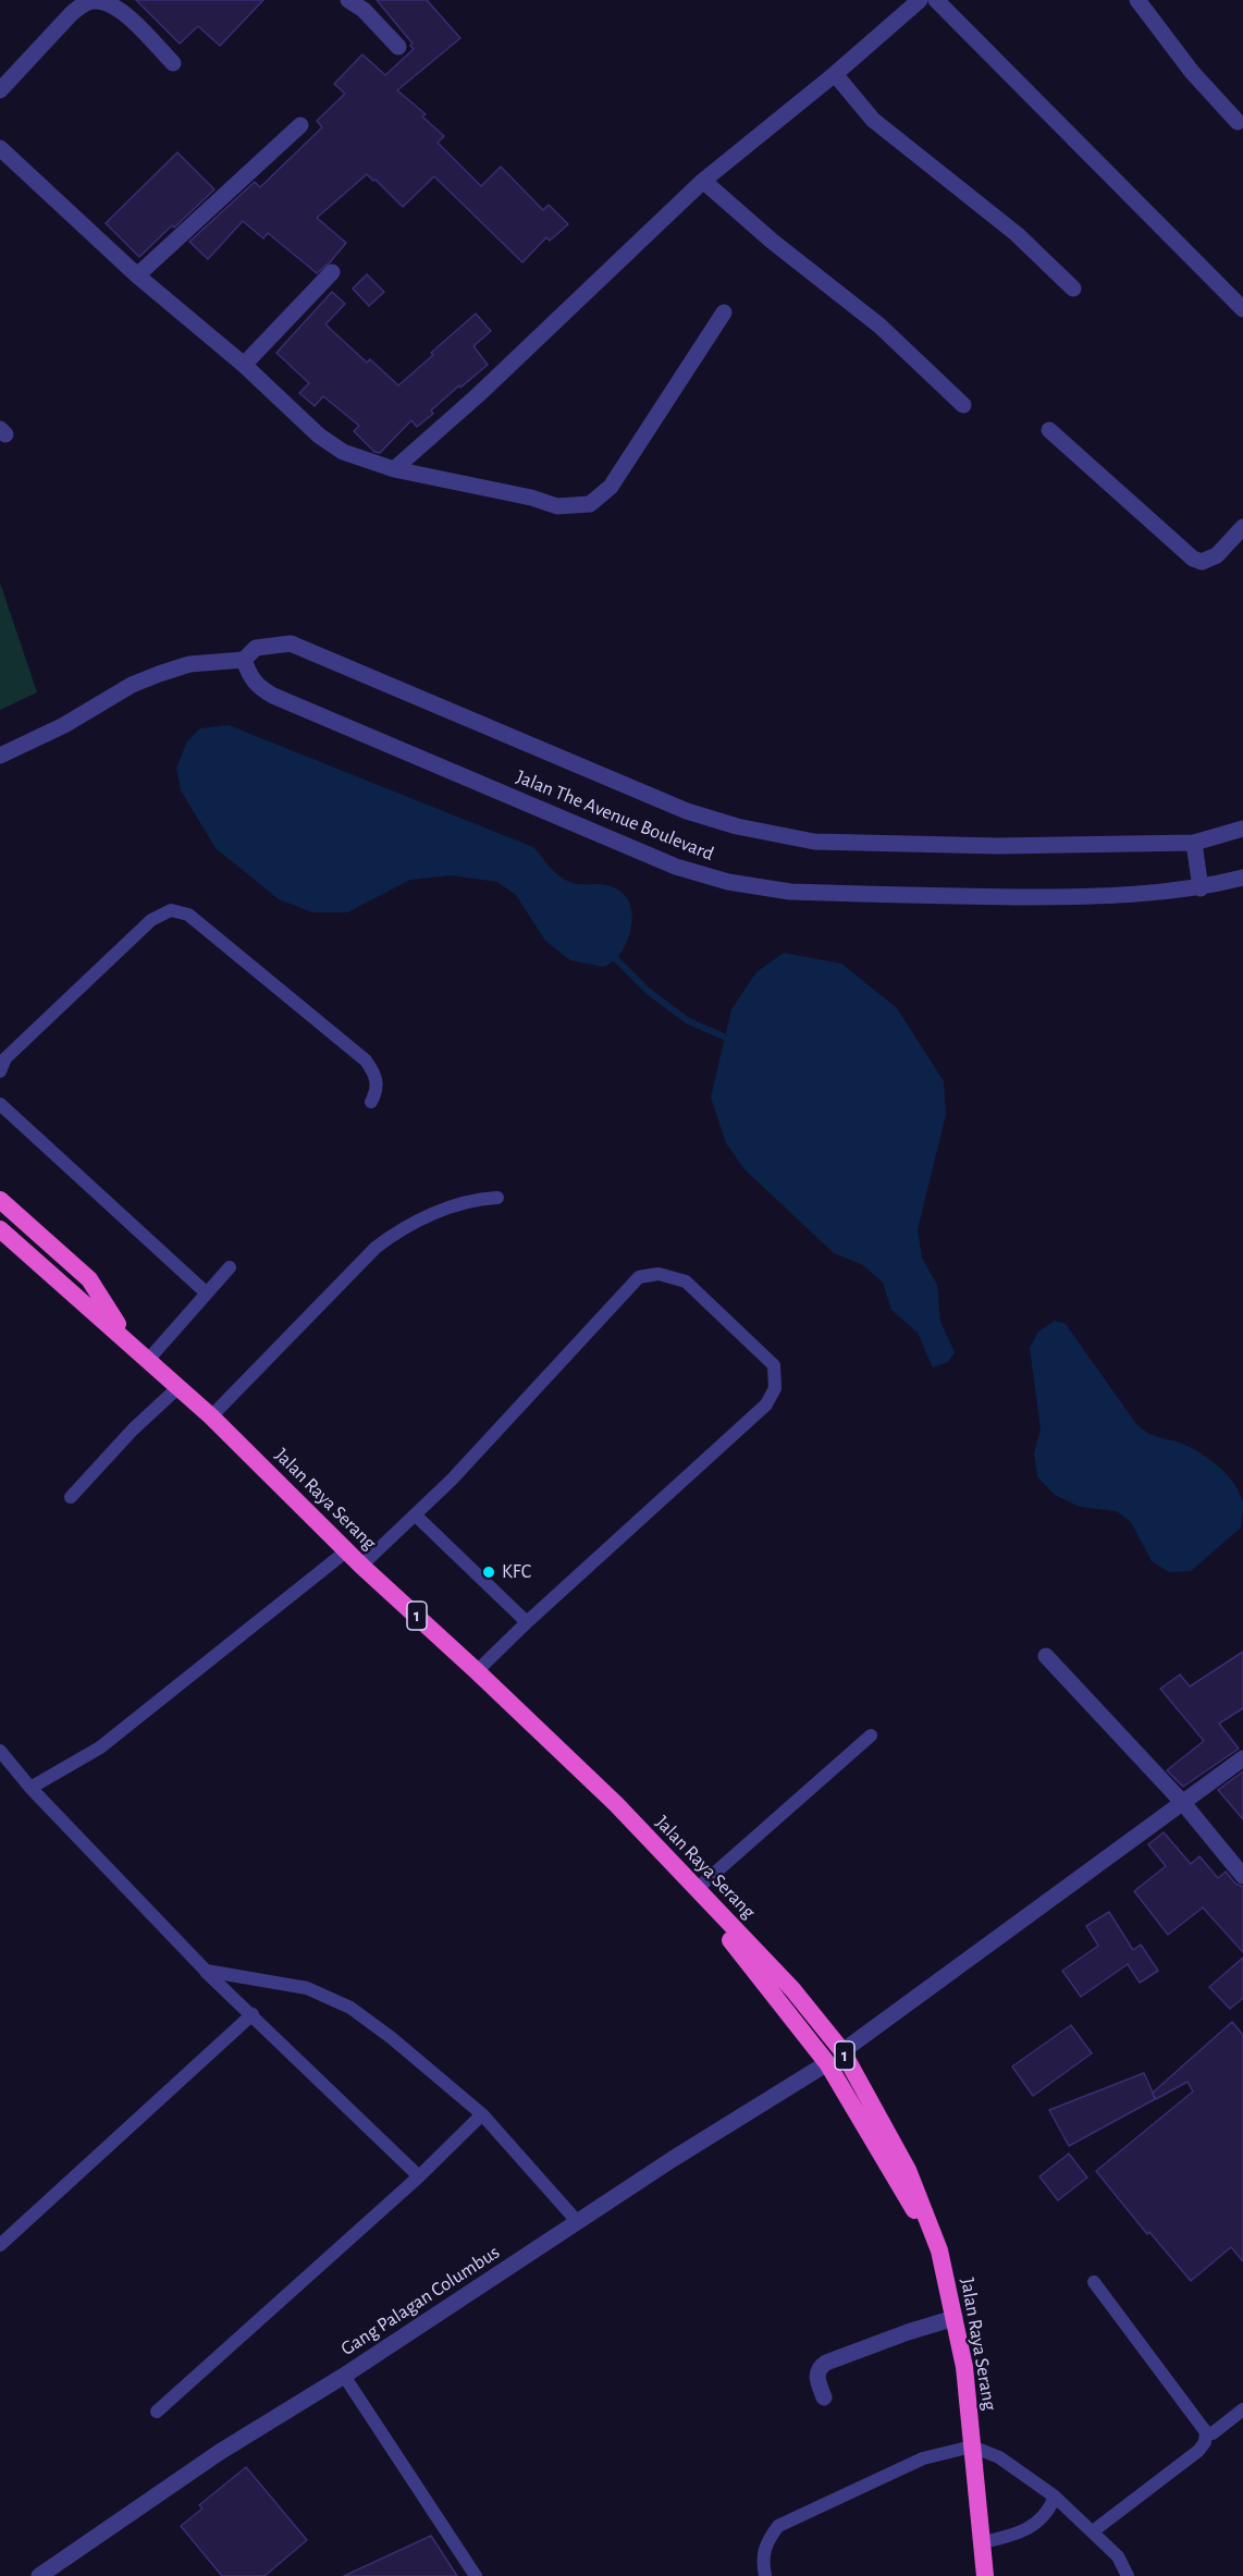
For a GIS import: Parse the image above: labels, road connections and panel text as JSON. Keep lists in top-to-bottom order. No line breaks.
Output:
{"streets":{"highway":["Jalan Raya Serang","1"],"street":["Jalan The Avenue Boulevard","Gang Palagan Columbus"]},"places":["KFC"]}
